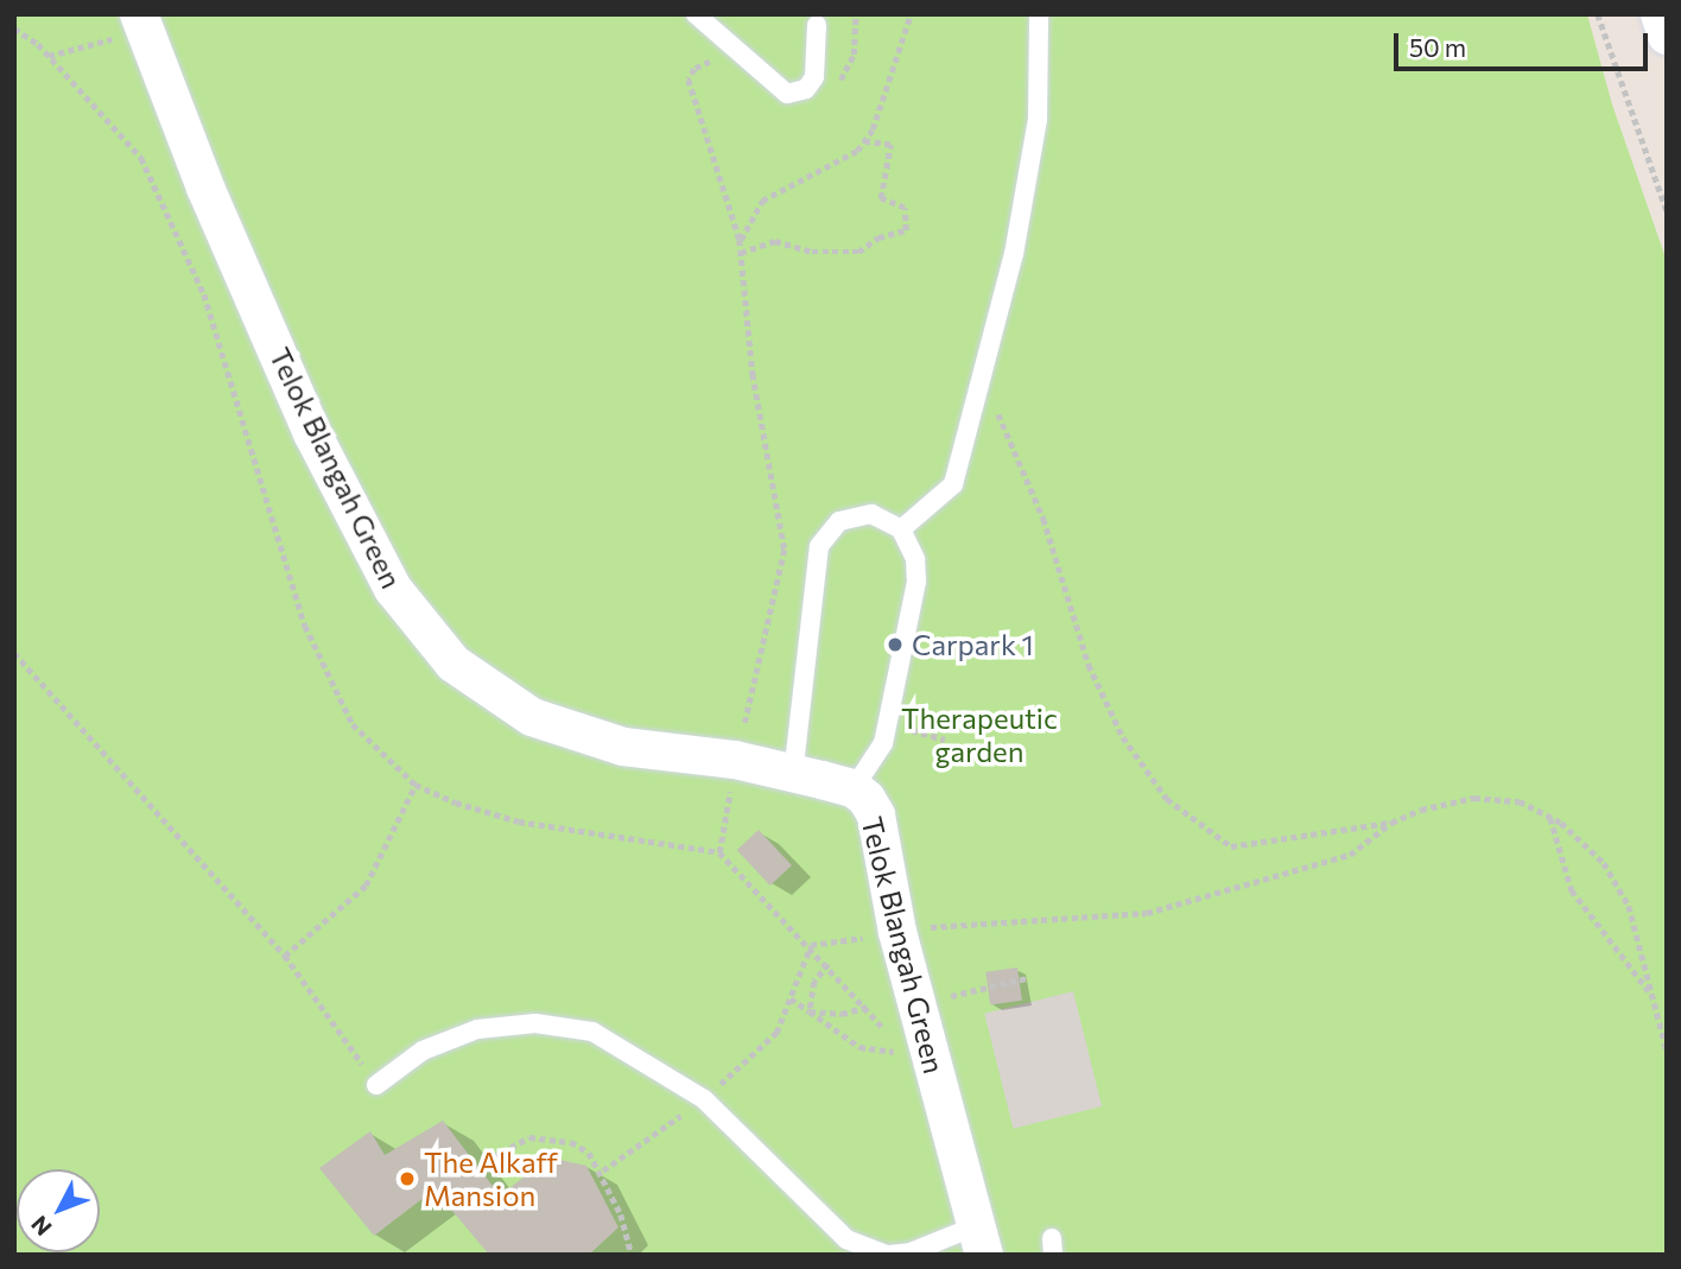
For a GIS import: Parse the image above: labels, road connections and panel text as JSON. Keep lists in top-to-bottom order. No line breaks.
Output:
{"streets":{"street":["Telok Blangah Green"]},"parks":["Therapeutic garden"],"places":["Carpark 1","The Alkaff Mansion"],"scale_bar":"50 m","north":"bottom left"}
